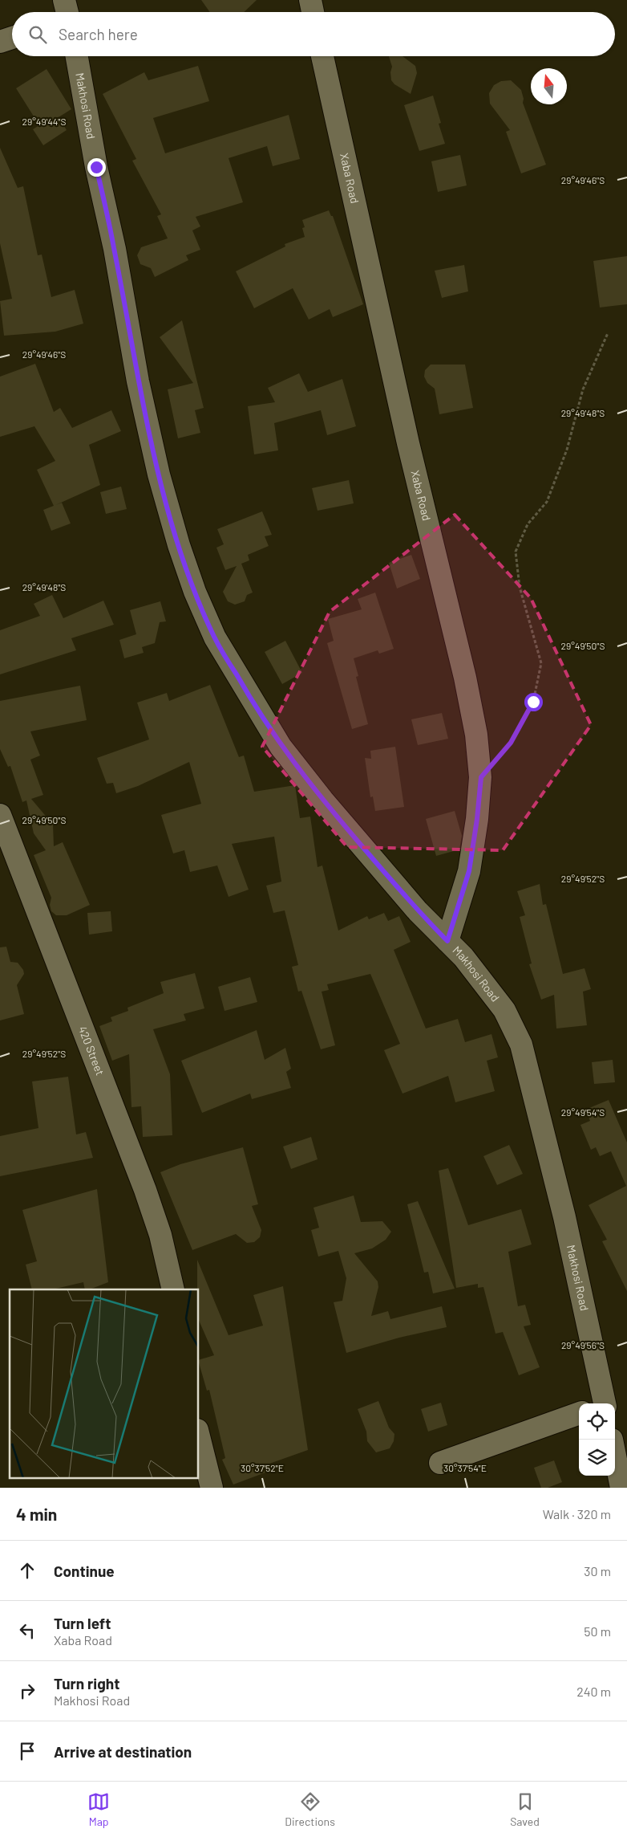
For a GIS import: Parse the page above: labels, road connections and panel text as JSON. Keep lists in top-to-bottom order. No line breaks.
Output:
{"streets":{"street":["Makhosi Road","Xaba Road","420 Street"]},"crossings":[["Makhosi Road","Xaba Road"]],"north":"top","page":{"search":"Search here","heading":["4 min","Walk · 320 m"],"list":[["Continue","30 m"],["Turn left","Xaba Road","50 m"],["Turn right","Makhosi Road","240 m"],"Arrive at destination"],"nav":["Map","Directions","Saved"]},"coordinates":["29°49'44\"S","29°49'46\"S","29°49'48\"S","29°49'50\"S","29°49'52\"S","29°49'54\"S","29°49'56\"S","30°37'52\"E","30°37'54\"E"]}
